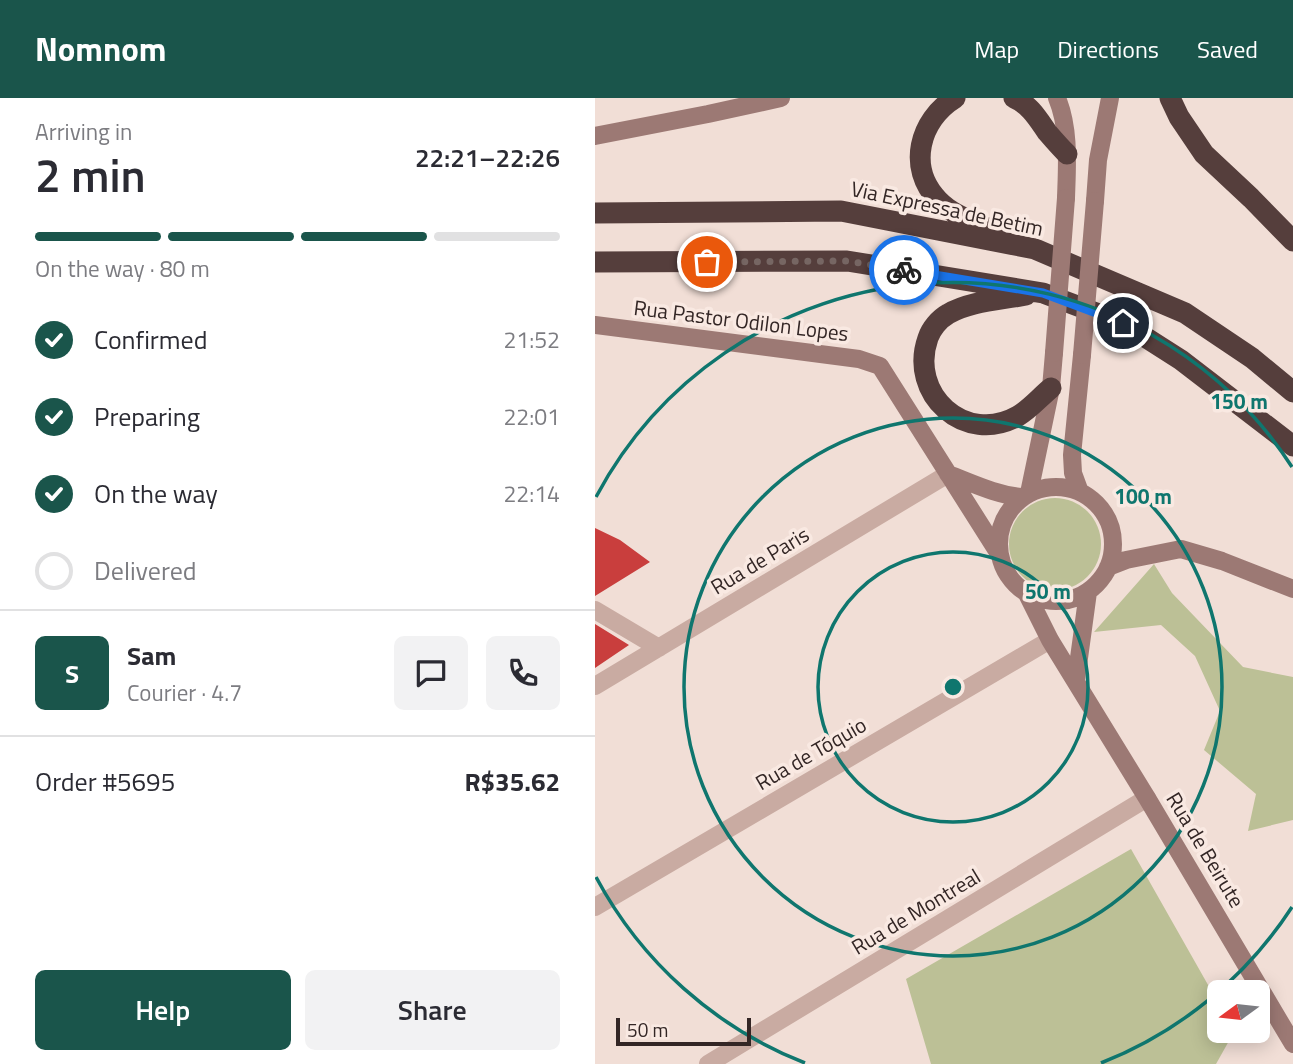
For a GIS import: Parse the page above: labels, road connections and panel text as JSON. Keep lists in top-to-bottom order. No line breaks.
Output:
{"streets":{"highway":["Via Expressa de Betim"],"street":["Rua Pastor Odilon Lopes","Rua de Paris","Rua de Tóquio","Rua de Beirute","Rua de Montreal"]},"crossings":[["Rua Pastor Odilon Lopes","Rua de Paris"],["Rua de Tóquio","Rua de Beirute"],["Rua de Beirute","Rua de Montreal"]],"scale_bar":"50 m","north":"left","page":{"header":"Nomnom","nav":["Map","Directions","Saved"],"heading":["2 min","Arriving in","22:21–22:26"],"panel":["Sam","Courier · 4.7","Order #5695","R$35.62"],"bar":"On the way · 80 m","list":[["Confirmed","21:52"],["Preparing","22:01"],["On the way","22:14"],"Delivered"],"round":"S","buttons":["Help","Share"],"scale":"50 m"},"rings":["150 m","100 m","50 m"]}
